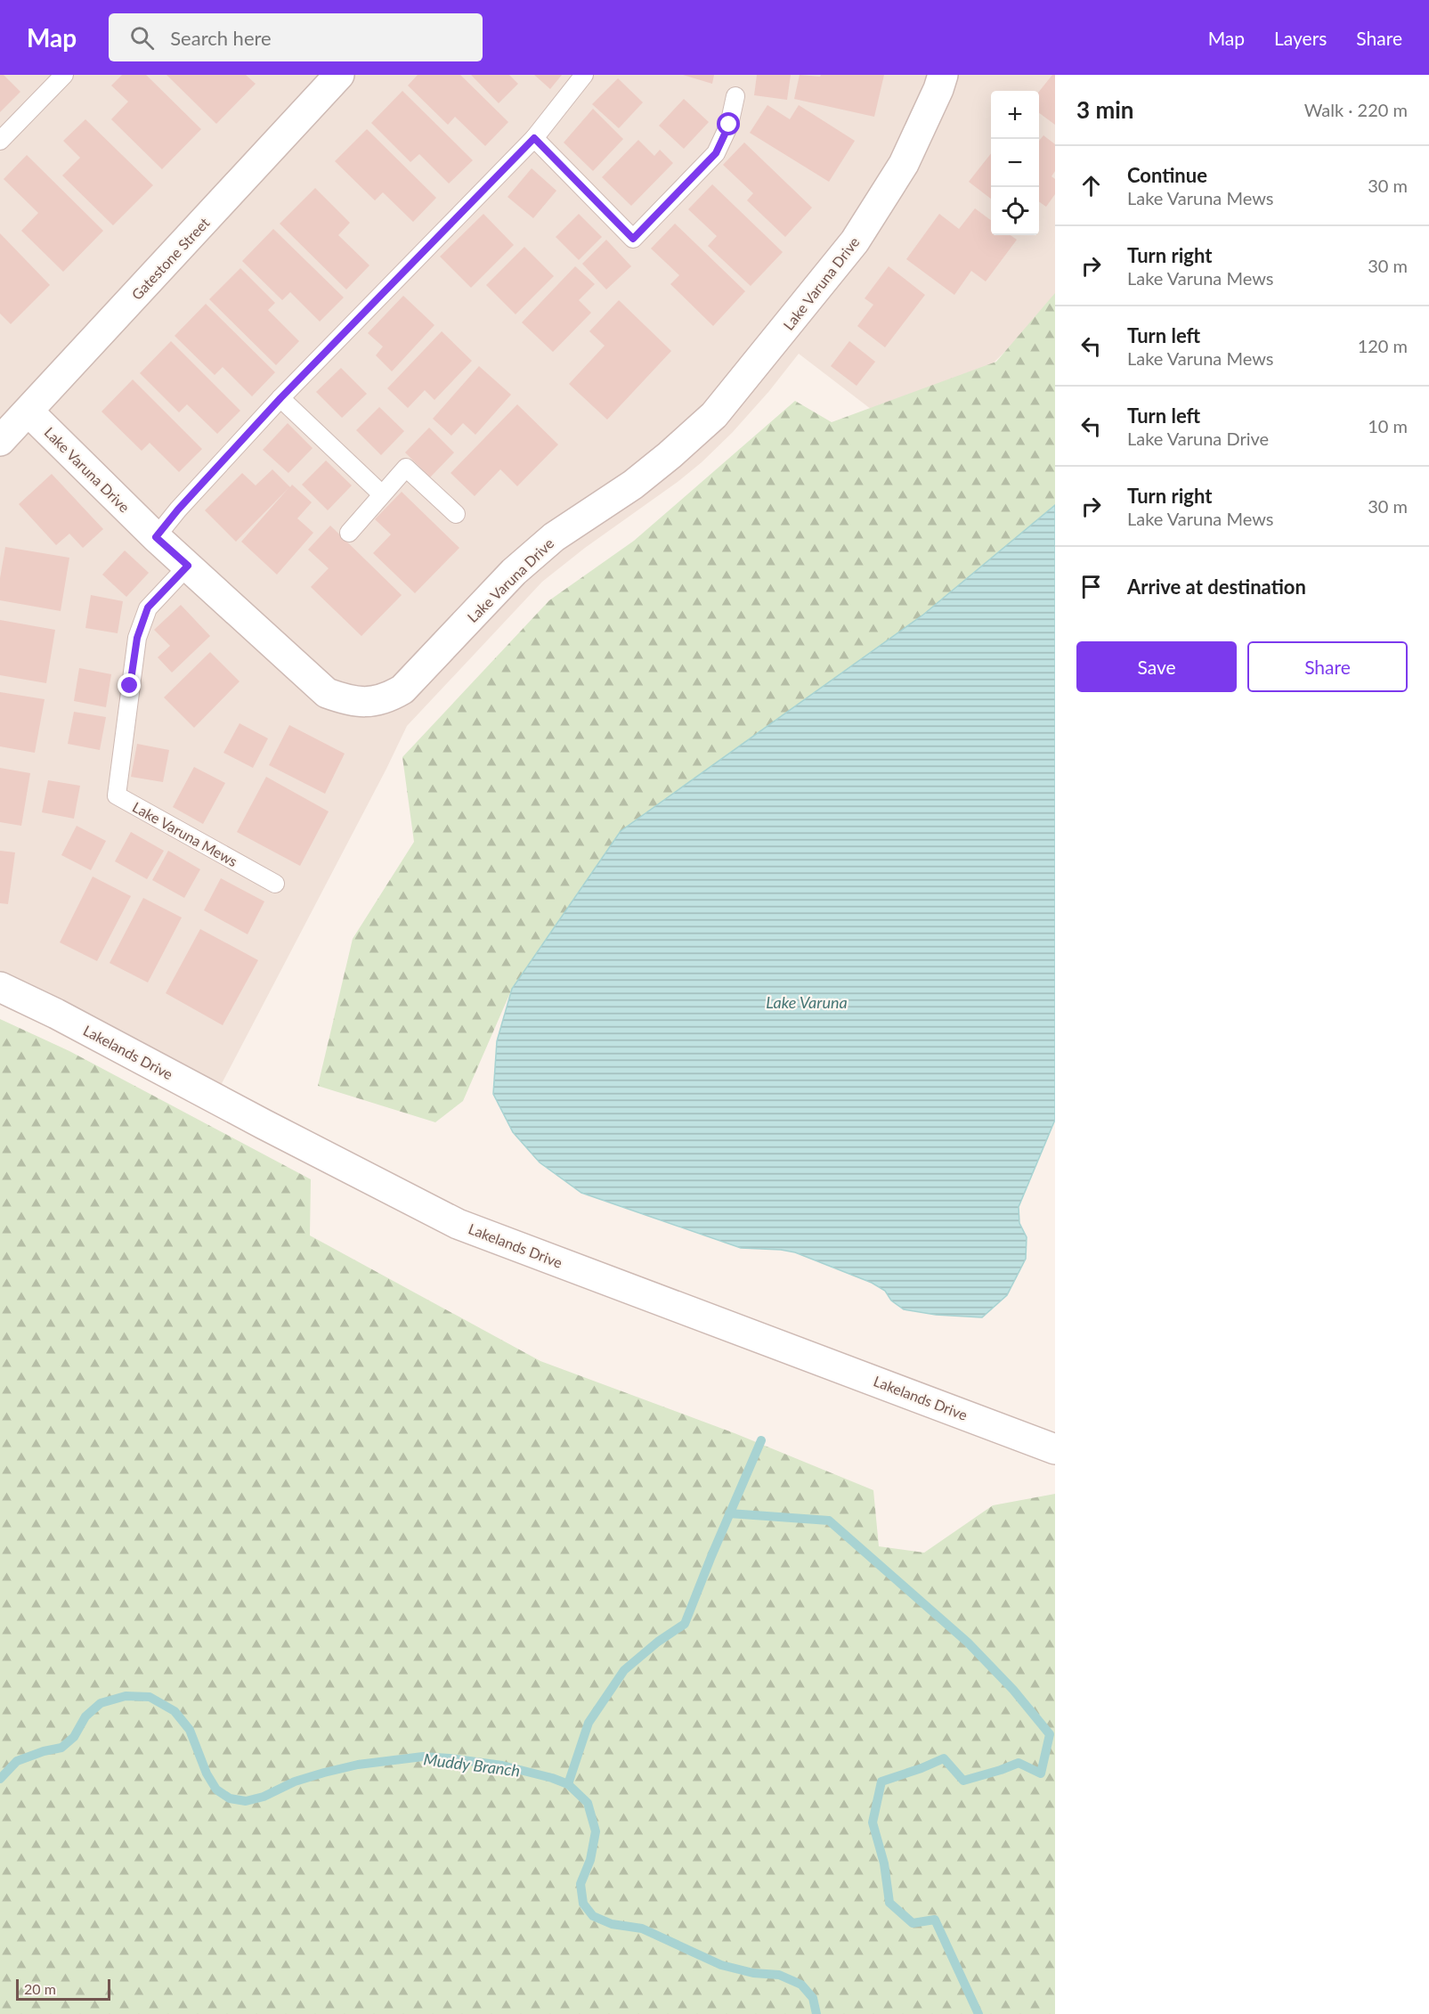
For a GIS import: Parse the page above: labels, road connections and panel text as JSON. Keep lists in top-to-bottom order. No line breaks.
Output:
{"streets":{"street":["Gatestone Street","Lake Varuna Drive","Lakelands Drive"],"lane":["Lake Varuna Mews"]},"crossings":[["Gatestone Street","Lake Varuna Drive"],["Lake Varuna Drive","Lake Varuna Mews"]],"water":["Lake Varuna","Muddy Branch"],"scale_bar":"20 m","page":{"header":"Map","search":"Search here","nav":["Map","Layers","Share"],"heading":["3 min","Walk · 220 m"],"map_buttons":["+","−"],"list":[["Continue","Lake Varuna Mews","30 m"],["Turn right","Lake Varuna Mews","30 m"],["Turn left","Lake Varuna Mews","120 m"],["Turn left","Lake Varuna Drive","10 m"],["Turn right","Lake Varuna Mews","30 m"],"Arrive at destination"],"buttons":["Save","Share"],"scale":"20 m"}}
